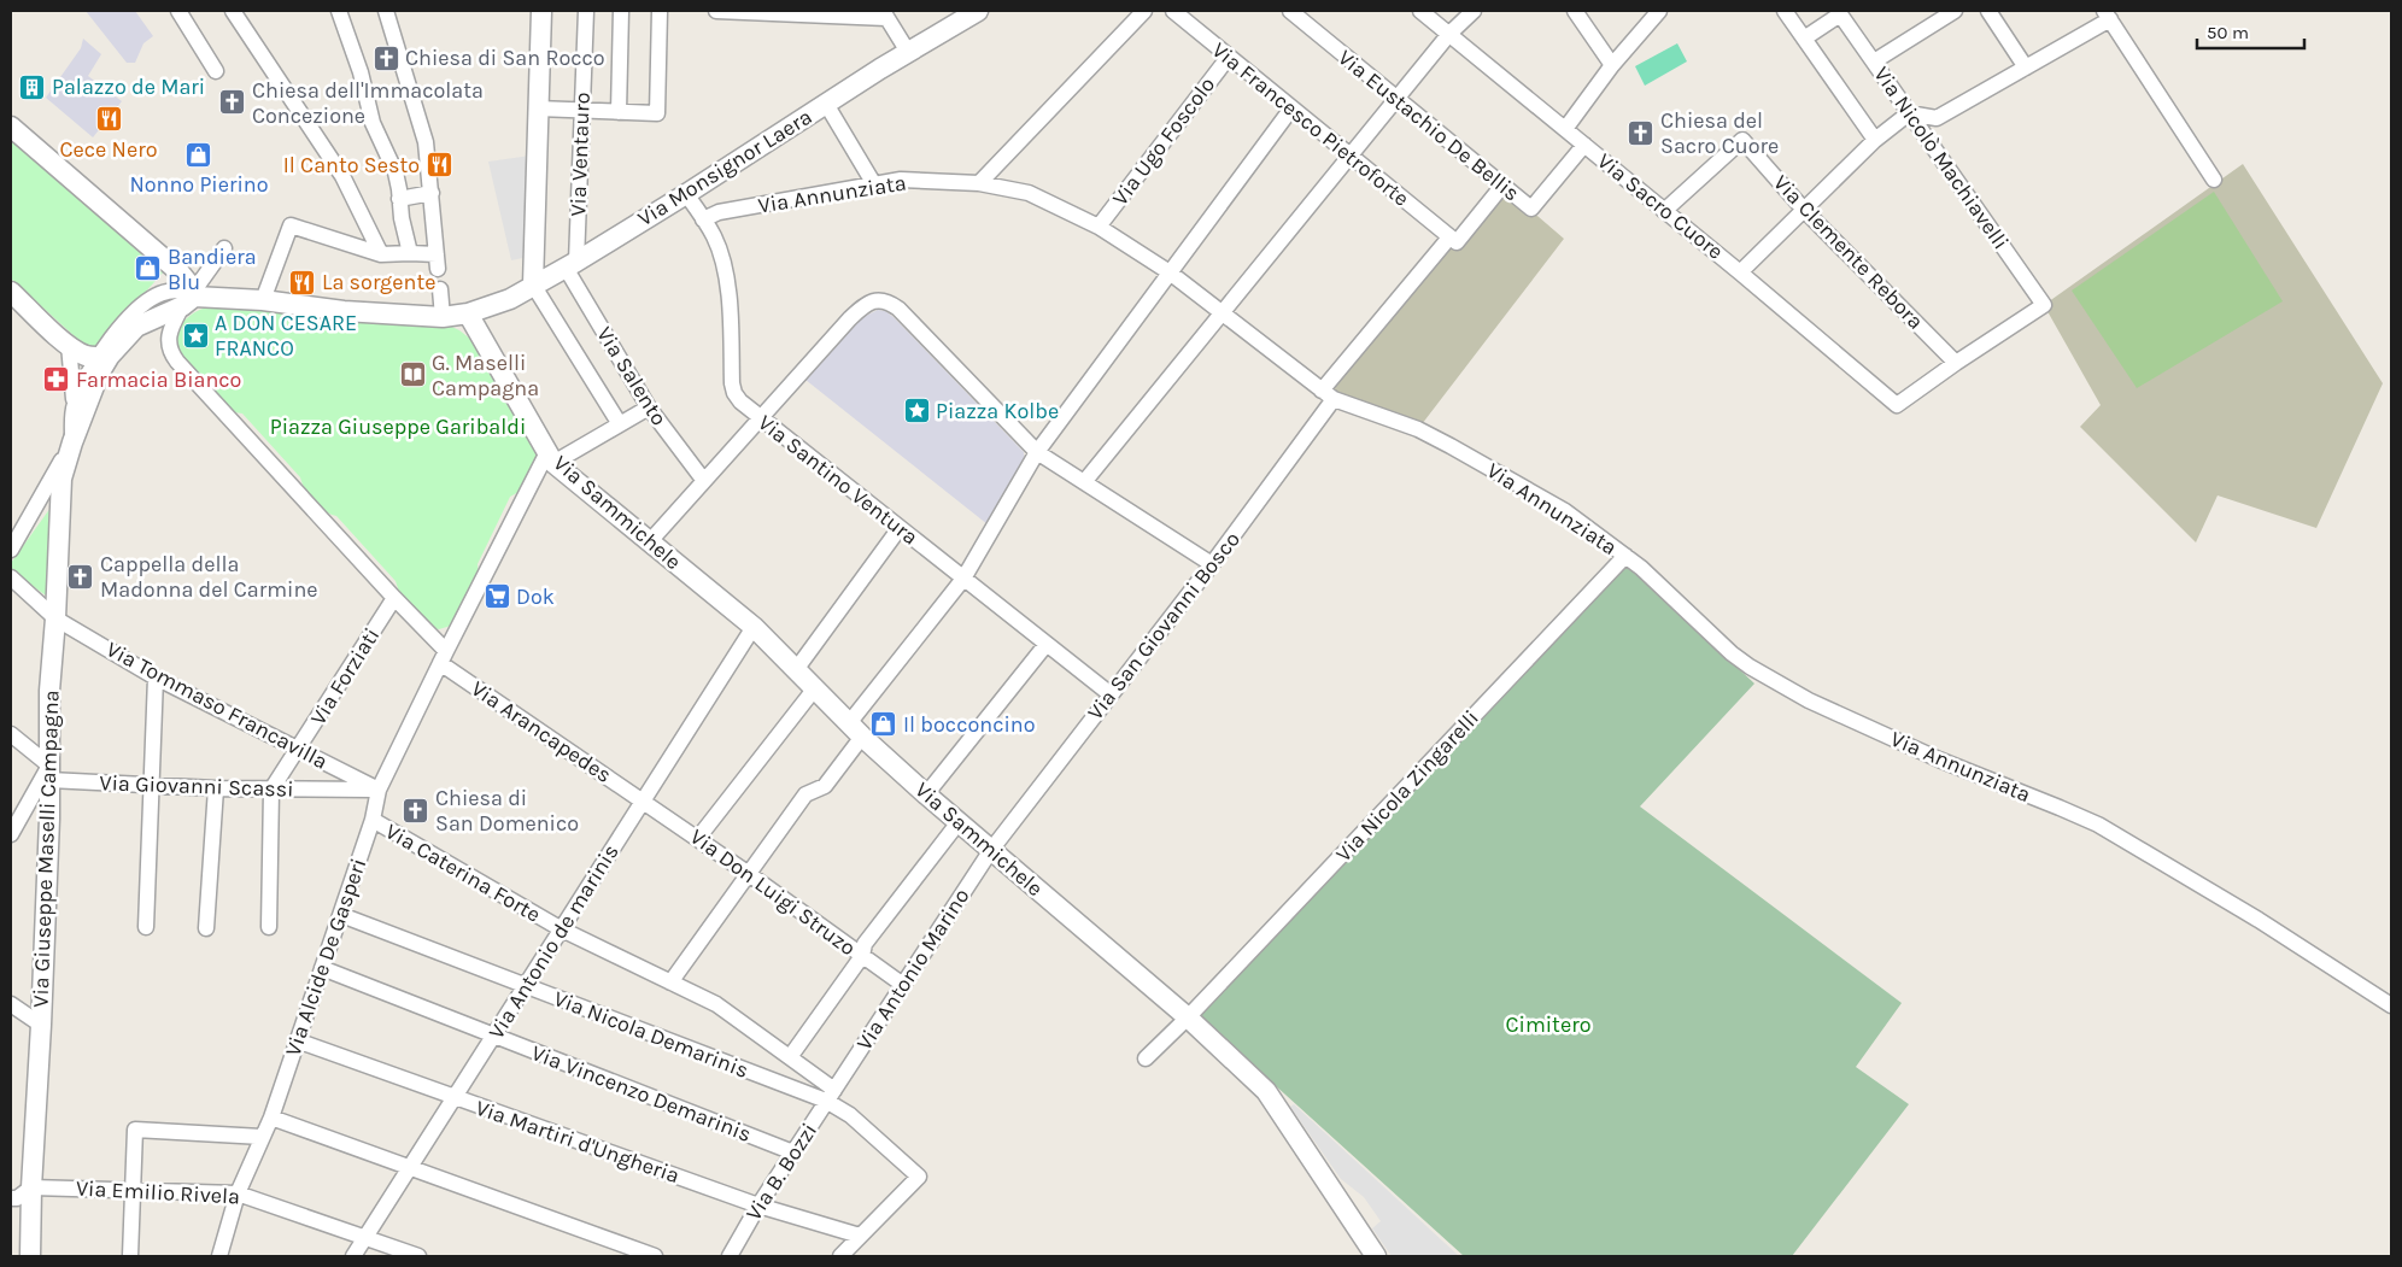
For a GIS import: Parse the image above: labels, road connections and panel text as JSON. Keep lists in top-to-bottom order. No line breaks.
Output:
{"streets":{"street":["Via Francesco Pietroforte","Via Eustachio De Bellis","Via Ugo Foscolo","Via Ventauro","Via Nicolò Machiavelli","Via Monsignor Laera","Via Annunziata","Via Sacro Cuore","Via Clemente Rebora","Via Salento","Via Santino Ventura","Via Sammichele","Via San Giovanni Bosco","Via Forziati","Via Tommaso Francavilla","Via Arancapedes","Via Giovanni Scassi","Via Nicola Zingarelli","Via Giuseppe Maselli Campagna","Via Caterina Forte","Via Don Luigi Struzo","Via Antonio de marinis","Via Alcide De Gasperi","Via Antonio Marino","Via Nicola Demarinis","Via Vincenzo Demarinis","Via Martiri d'Ungheria","Via B. Bozzi","Via Emilio Rivela"]},"crossings":[["Via Francesco Pietroforte","Via Ugo Foscolo"],["Via Francesco Pietroforte","Via San Giovanni Bosco"],["Via Eustachio De Bellis","Via Sacro Cuore"],["Via Ugo Foscolo","Via Annunziata"],["Via Ventauro","Via Monsignor Laera"],["Via Ventauro","Via Salento"],["Via Nicolò Machiavelli","Via Sacro Cuore"],["Via Nicolò Machiavelli","Via Clemente Rebora"],["Via Monsignor Laera","Via Salento"],["Via Monsignor Laera","Via Santino Ventura"],["Via Annunziata","Via Santino Ventura"],["Via Annunziata","Via San Giovanni Bosco"],["Via Annunziata","Via Nicola Zingarelli"],["Via Sacro Cuore","Via Clemente Rebora"],["Via Santino Ventura","Via San Giovanni Bosco"],["Via Sammichele","Via San Giovanni Bosco"],["Via Sammichele","Via Nicola Zingarelli"],["Via Sammichele","Via Antonio de marinis"],["Via Sammichele","Via Antonio Marino"],["Via San Giovanni Bosco","Via Antonio Marino"],["Via Forziati","Via Tommaso Francavilla"],["Via Forziati","Via Giovanni Scassi"],["Via Tommaso Francavilla","Via Giovanni Scassi"],["Via Tommaso Francavilla","Via Giuseppe Maselli Campagna"],["Via Tommaso Francavilla","Via Alcide De Gasperi"],["Via Arancapedes","Via Don Luigi Struzo"],["Via Arancapedes","Via Antonio de marinis"],["Via Arancapedes","Via Alcide De Gasperi"],["Via Giovanni Scassi","Via Giuseppe Maselli Campagna"],["Via Giovanni Scassi","Via Alcide De Gasperi"],["Via Giuseppe Maselli Campagna","Via Emilio Rivela"],["Via Caterina Forte","Via Antonio de marinis"],["Via Caterina Forte","Via Alcide De Gasperi"],["Via Caterina Forte","Via Antonio Marino"],["Via Caterina Forte","Via Nicola Demarinis"],["Via Caterina Forte","Via B. Bozzi"],["Via Don Luigi Struzo","Via Antonio de marinis"],["Via Don Luigi Struzo","Via Antonio Marino"],["Via Antonio de marinis","Via Nicola Demarinis"],["Via Antonio de marinis","Via Vincenzo Demarinis"],["Via Antonio de marinis","Via Martiri d'Ungheria"],["Via Antonio de marinis","Via Emilio Rivela"],["Via Alcide De Gasperi","Via Nicola Demarinis"],["Via Alcide De Gasperi","Via Vincenzo Demarinis"],["Via Alcide De Gasperi","Via Martiri d'Ungheria"],["Via Alcide De Gasperi","Via Emilio Rivela"],["Via Antonio Marino","Via Nicola Demarinis"],["Via Antonio Marino","Via B. Bozzi"],["Via Nicola Demarinis","Via B. Bozzi"],["Via Vincenzo Demarinis","Via B. Bozzi"],["Via Martiri d'Ungheria","Via B. Bozzi"]],"parks":["Piazza Giuseppe Garibaldi","Cimitero"],"places":{"church":["Chiesa di San Rocco","Chiesa dell'Immacolata Concezione","Chiesa del Sacro Cuore","Cappella della Madonna del Carmine","Chiesa di San Domenico"],"building":["Palazzo de Mari"],"restaurant":["Cece Nero","Il Canto Sesto","La sorgente"],"shop":["Nonno Pierino","Bandiera Blu","Il bocconcino"],"place":["A DON CESARE FRANCO","Piazza Kolbe"],"library":["G. Maselli Campagna"],"pharmacy":["Farmacia Bianco"],"supermarket":["Dok"]},"scale_bar":"50 m"}
